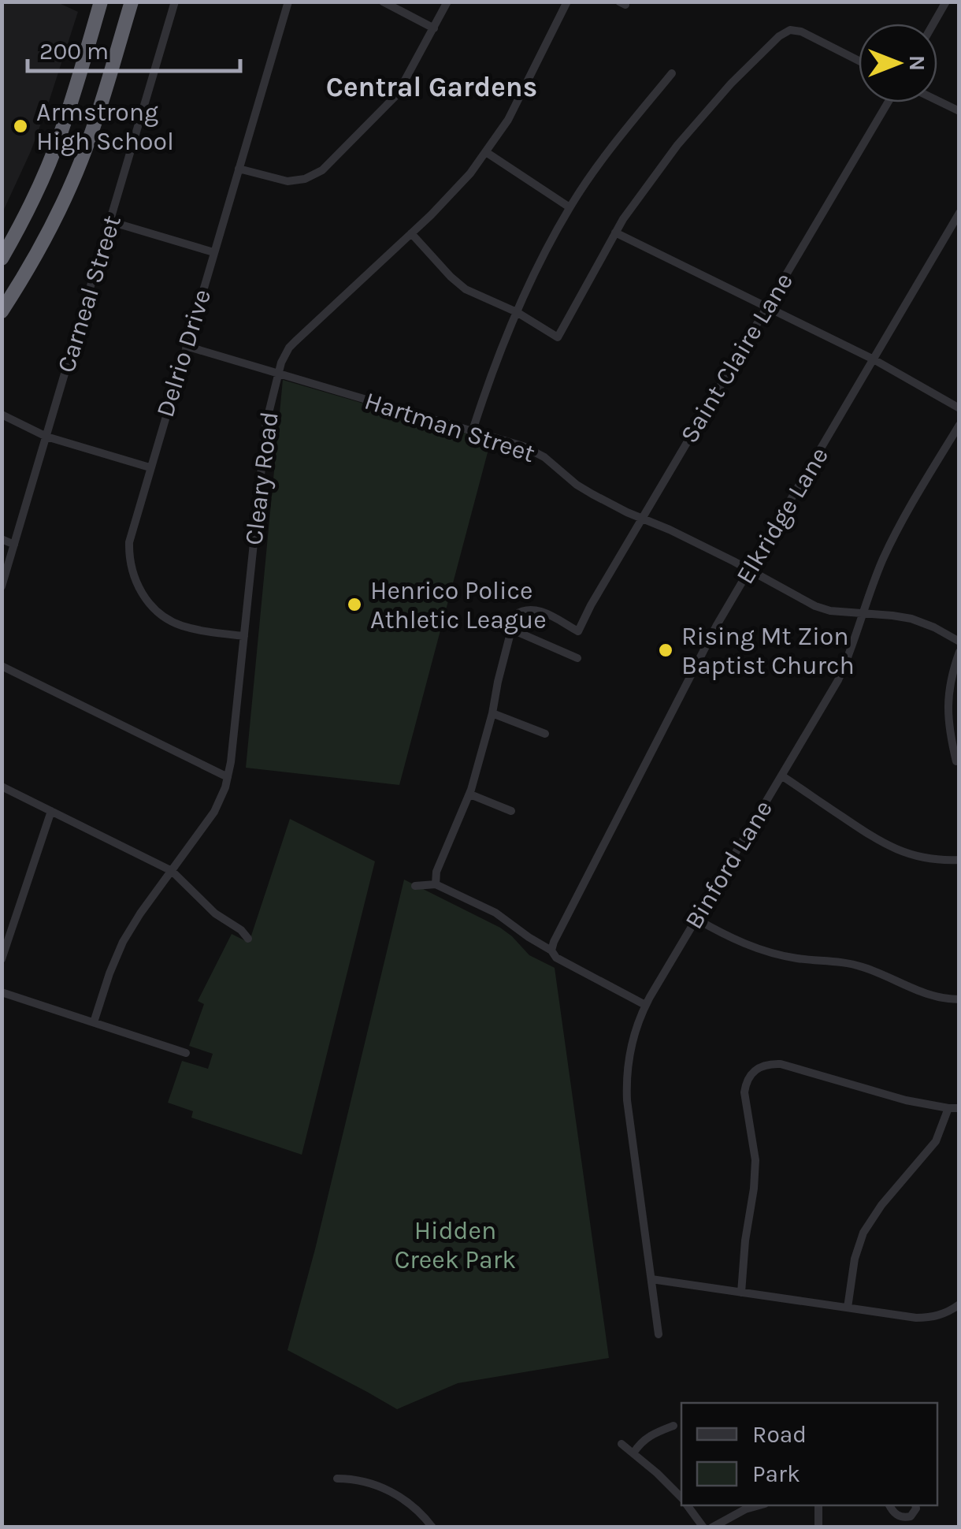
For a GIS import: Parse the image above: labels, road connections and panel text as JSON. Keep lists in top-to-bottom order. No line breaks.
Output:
{"streets":{"street":["Carneal Street","Delrio Drive","Saint Claire Lane","Hartman Street","Cleary Road","Elkridge Lane","Binford Lane"]},"crossings":[["Delrio Drive","Hartman Street"],["Delrio Drive","Cleary Road"],["Saint Claire Lane","Hartman Street"],["Hartman Street","Cleary Road"],["Hartman Street","Elkridge Lane"],["Hartman Street","Binford Lane"]],"districts":["Central Gardens"],"parks":["Hidden Creek Park"],"places":["Armstrong High School","Henrico Police Athletic League","Rising Mt Zion Baptist Church"],"legend":["Road","Park"],"scale_bar":"200 m","north":"right"}
